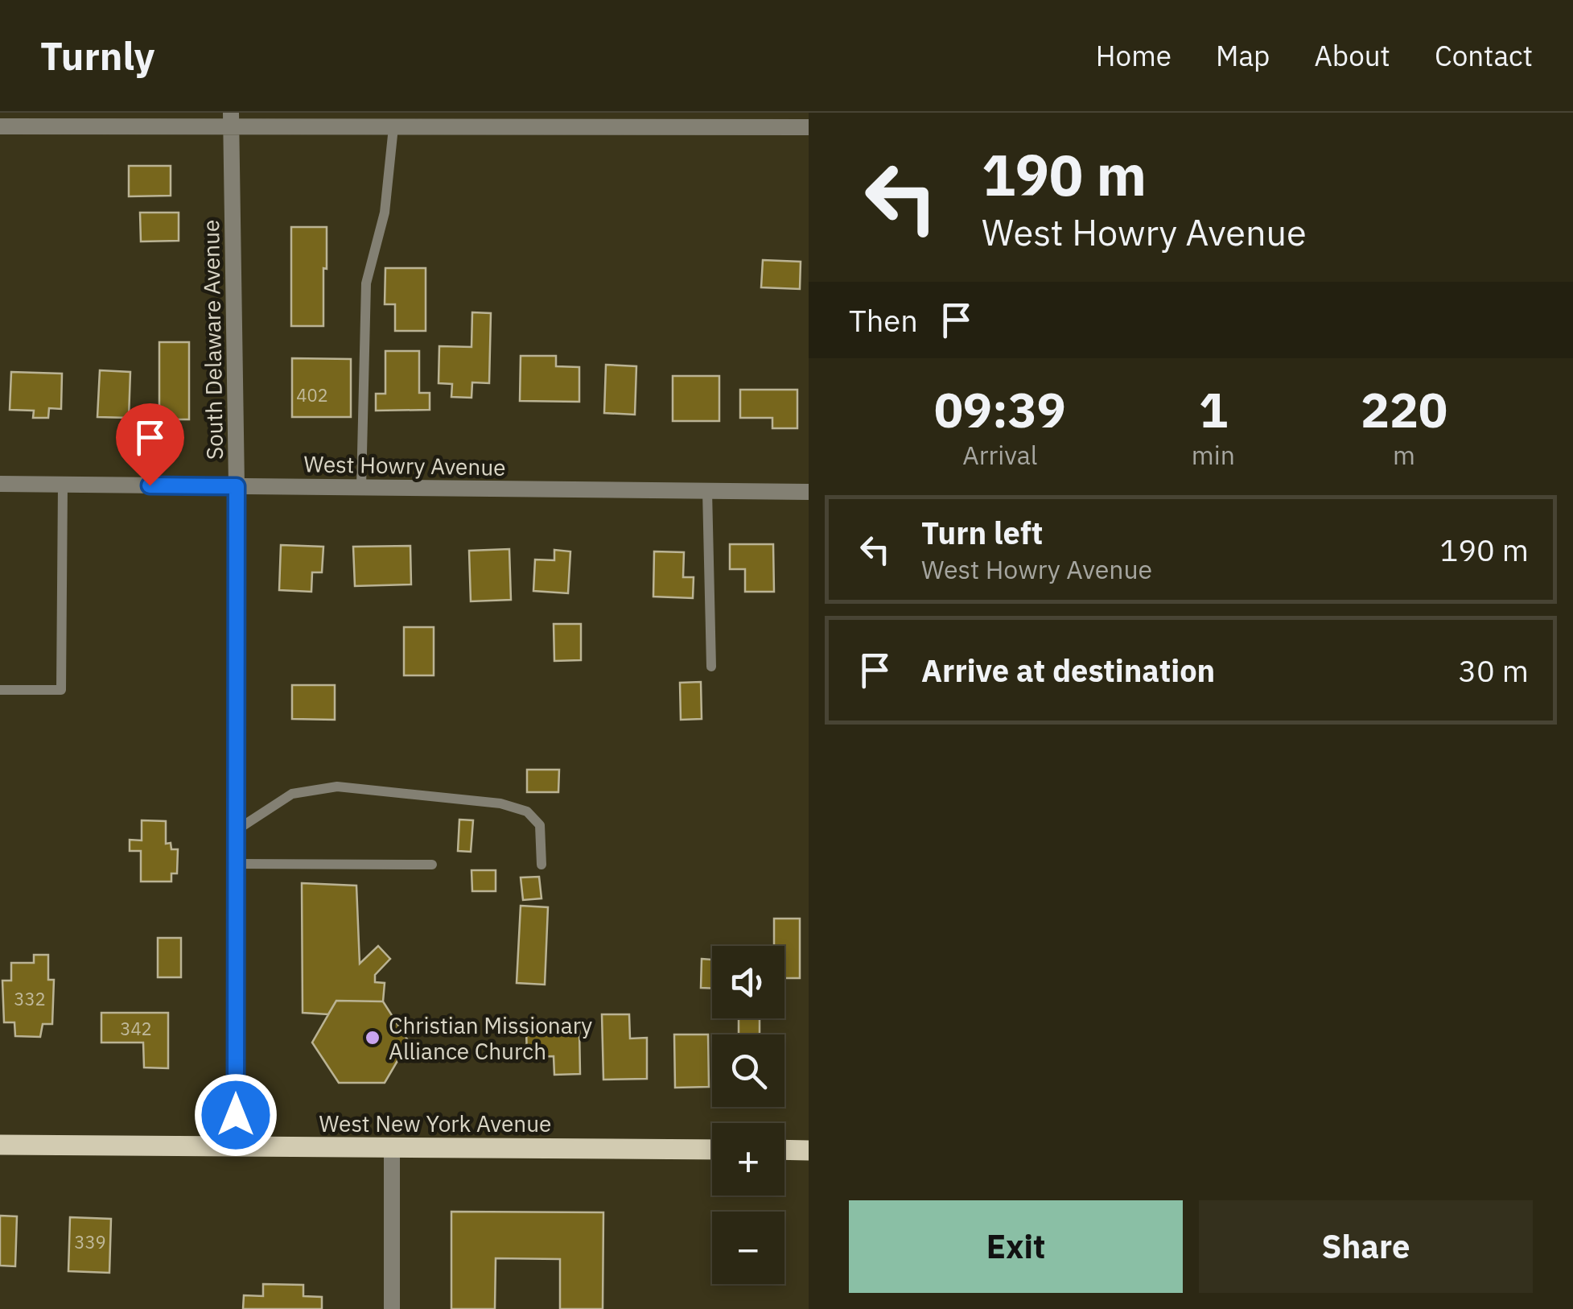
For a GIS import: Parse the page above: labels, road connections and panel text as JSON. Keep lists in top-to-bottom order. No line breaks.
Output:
{"streets":{"main road":["West New York Avenue"],"street":["South Delaware Avenue","West Howry Avenue"]},"crossings":[["South Delaware Avenue","West Howry Avenue"],["South Delaware Avenue","West New York Avenue"]],"places":["Christian Missionary Alliance Church"],"house_numbers":["402","332","342","339"],"page":{"header":"Turnly","nav":["Home","Map","About","Contact"],"turn":["190 m","West Howry Avenue"],"then":"Then","eta":["09:39","Arrival","1","min","220","m"],"list":[{"name":"Turn left","note":"West Howry Avenue","value":"190 m"},{"name":"Arrive at destination","value":"30 m"}],"map_buttons":["+","−"],"buttons":["Exit","Share"]}}
